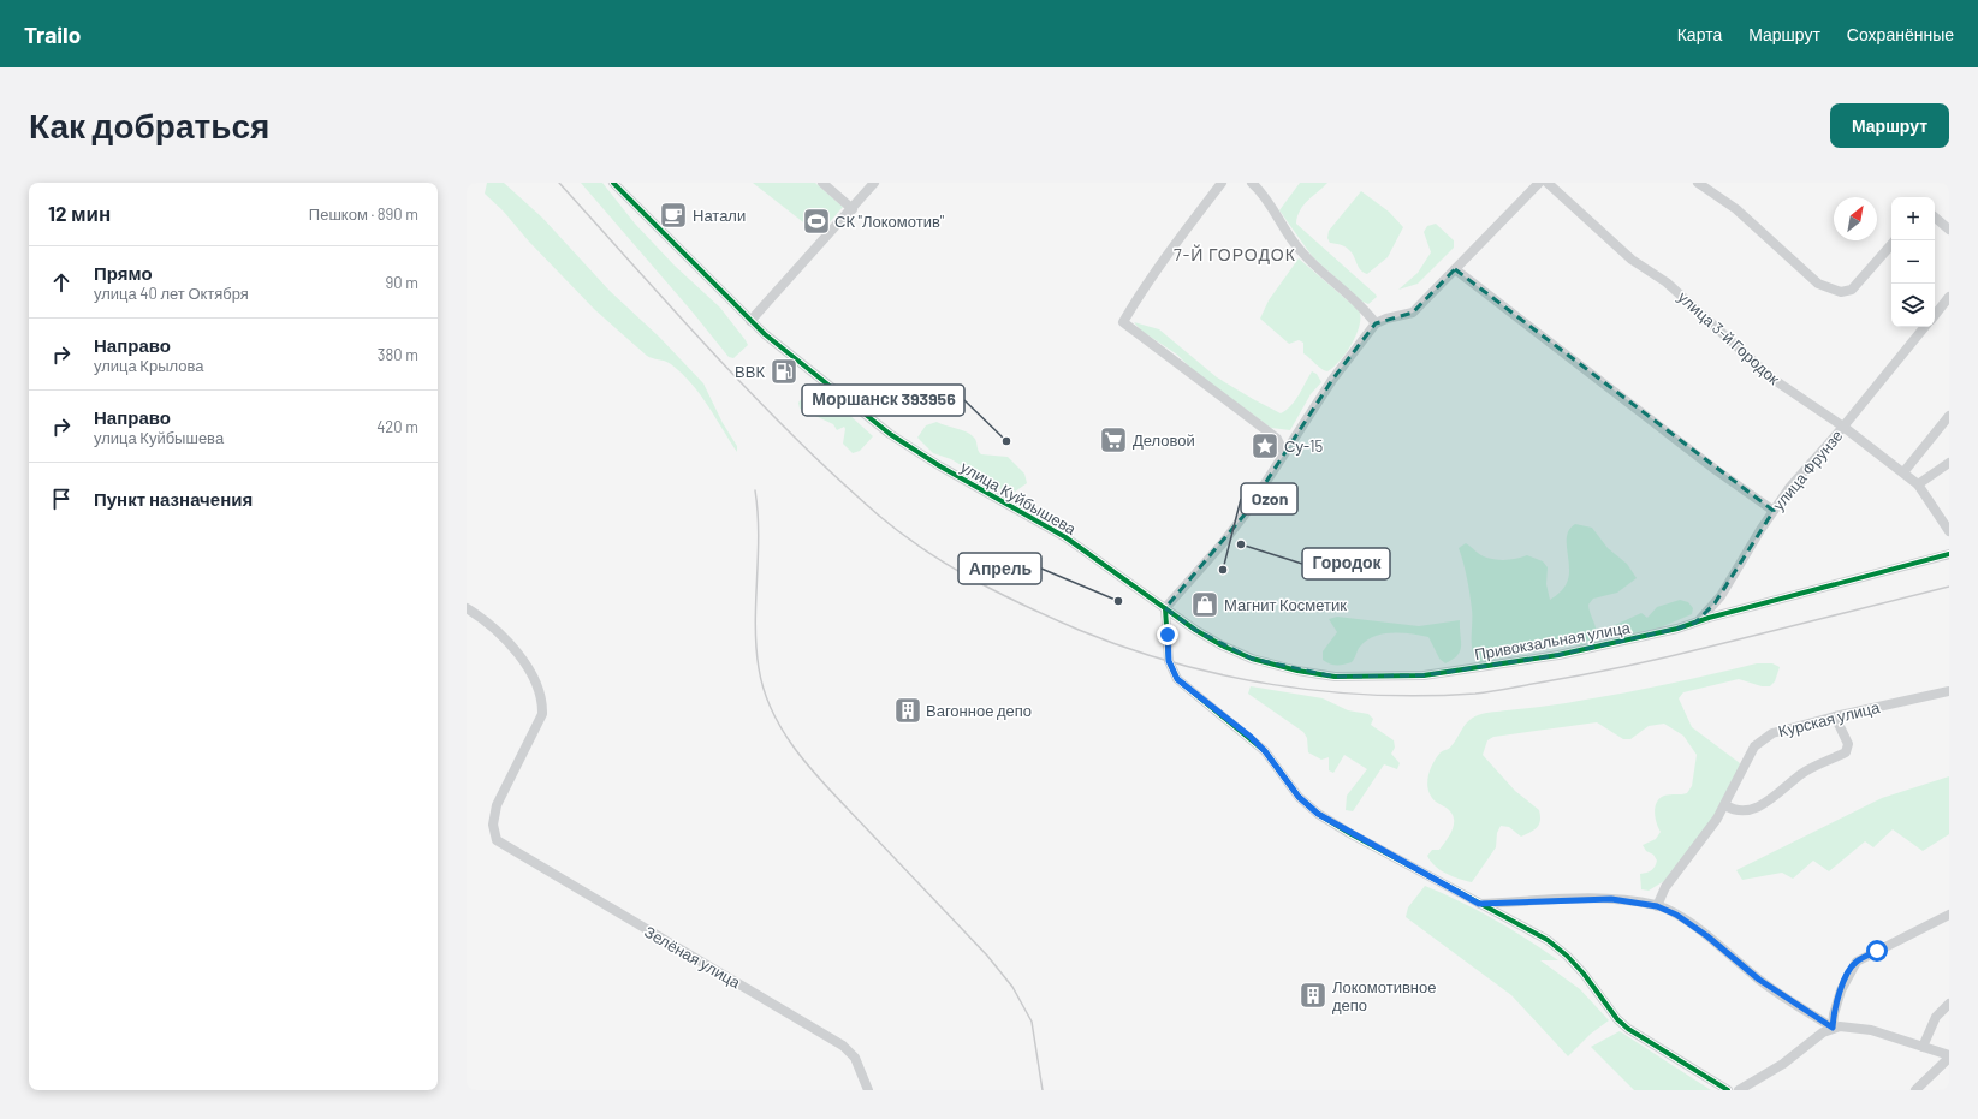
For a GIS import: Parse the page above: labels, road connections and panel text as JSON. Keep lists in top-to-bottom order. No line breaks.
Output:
{"streets":{"street":["улица 3-й Городок","улица Фрунзе","улица Куйбышева","Привокзальная улица","Курская улица","Зелёная улица"]},"crossings":[["улица 3-й Городок","улица Фрунзе"],["улица Фрунзе","Привокзальная улица"],["улица Куйбышева","Привокзальная улица"]],"districts":["7-Й ГОРОДОК"],"places":{"cafe":["Натали"],"sports":["СК \"Локомотив\""],"fuel station":["ВВК"],"supermarket":["Деловой"],"other":["Моршанск 393956","Городок","Ozon","Апрель"],"place":["Су-15"],"shop":["Магнит Косметик"],"building":["Вагонное депо","Локомотивное депо"]},"north":"top right","page":{"header":"Trailo","nav":["Карта","Маршрут","Сохранённые"],"buttons":"Маршрут","title":"Как добраться","heading":["12 мин","Пешком · 890 m"],"map_buttons":["+","−"],"list":[["Прямо","улица 40 лет Октября","90 m"],["Направо","улица Крылова","380 m"],["Направо","улица Куйбышева","420 m"],"Пункт назначения"]}}
